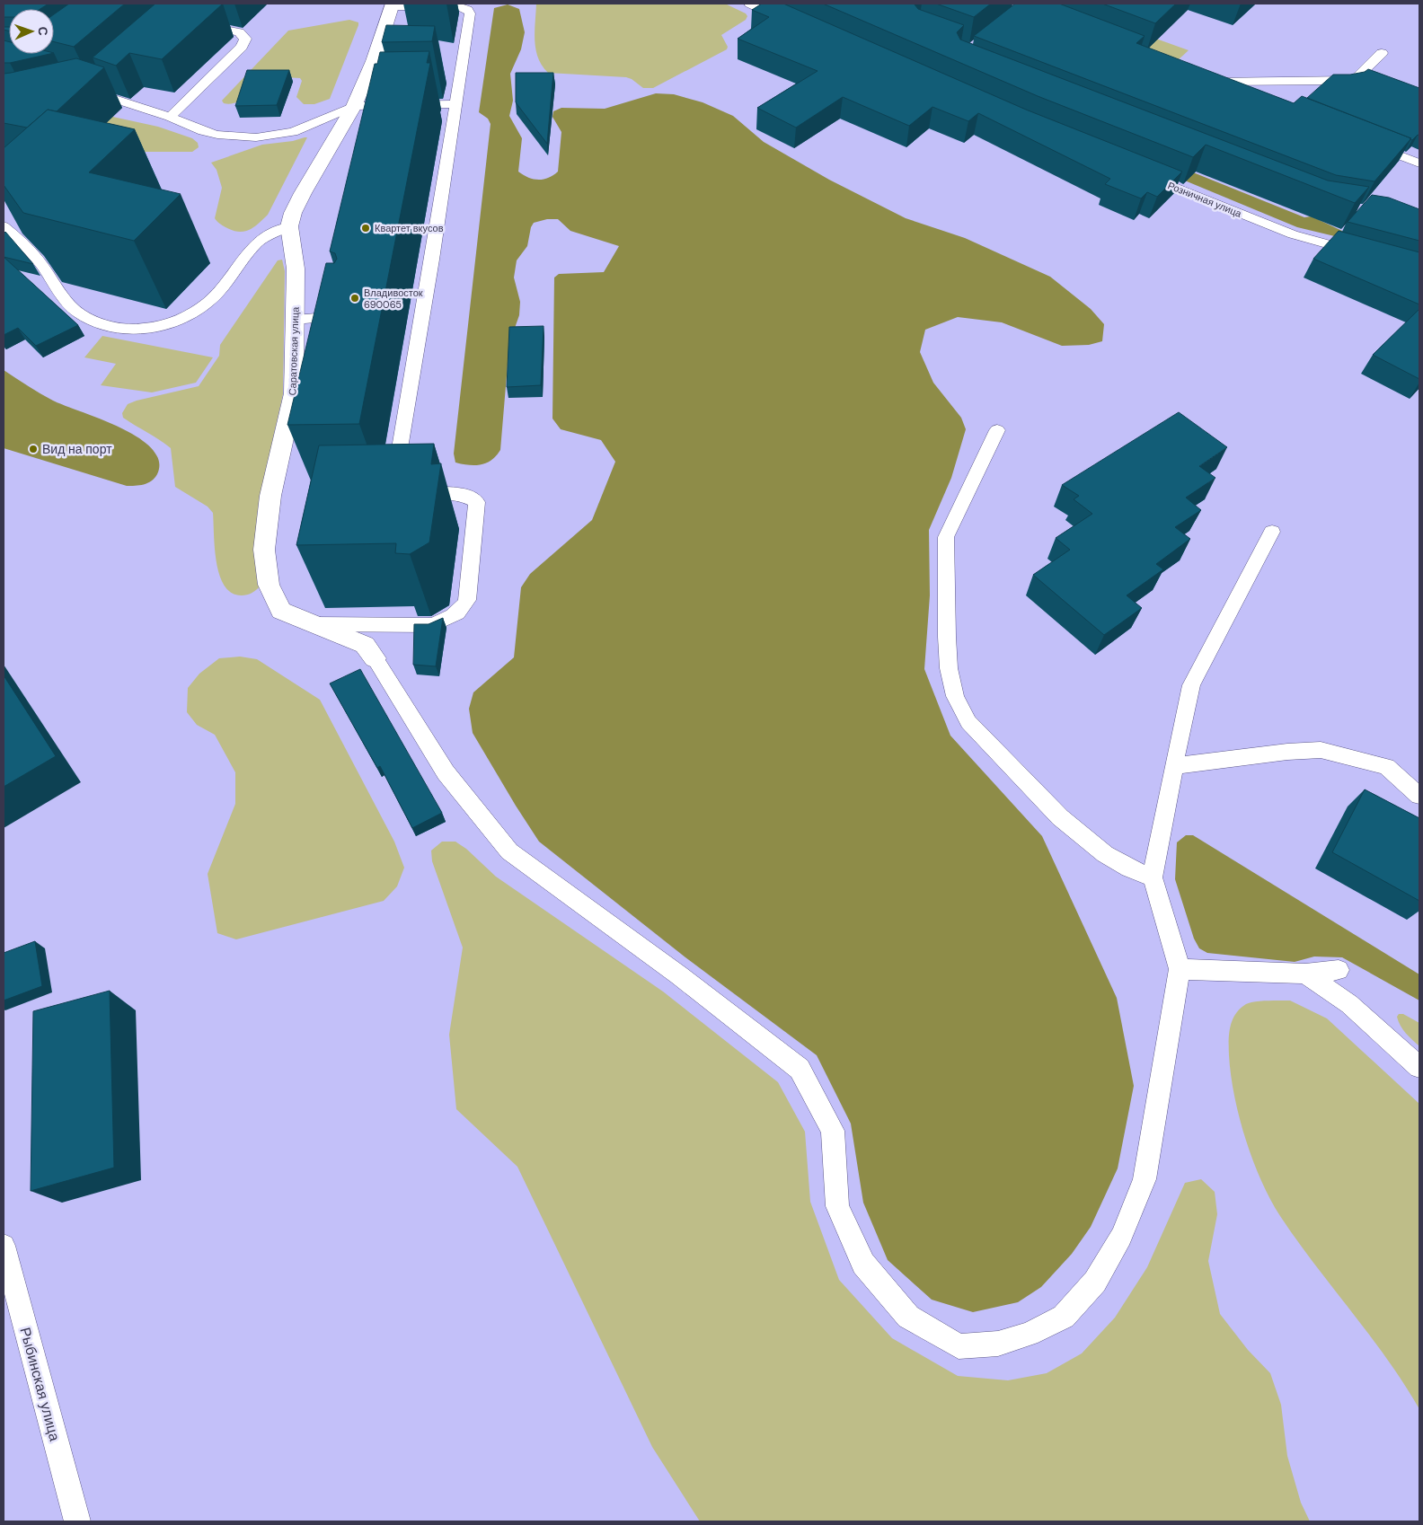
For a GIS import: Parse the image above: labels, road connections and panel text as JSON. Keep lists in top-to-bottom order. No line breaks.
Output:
{"streets":{"street":["Саратовская улица"],"lane":["Розничная улица","Рыбинская улица"]},"places":["Квартет вкусов","Владивосток 690065","Вид на порт"],"north":"right"}
